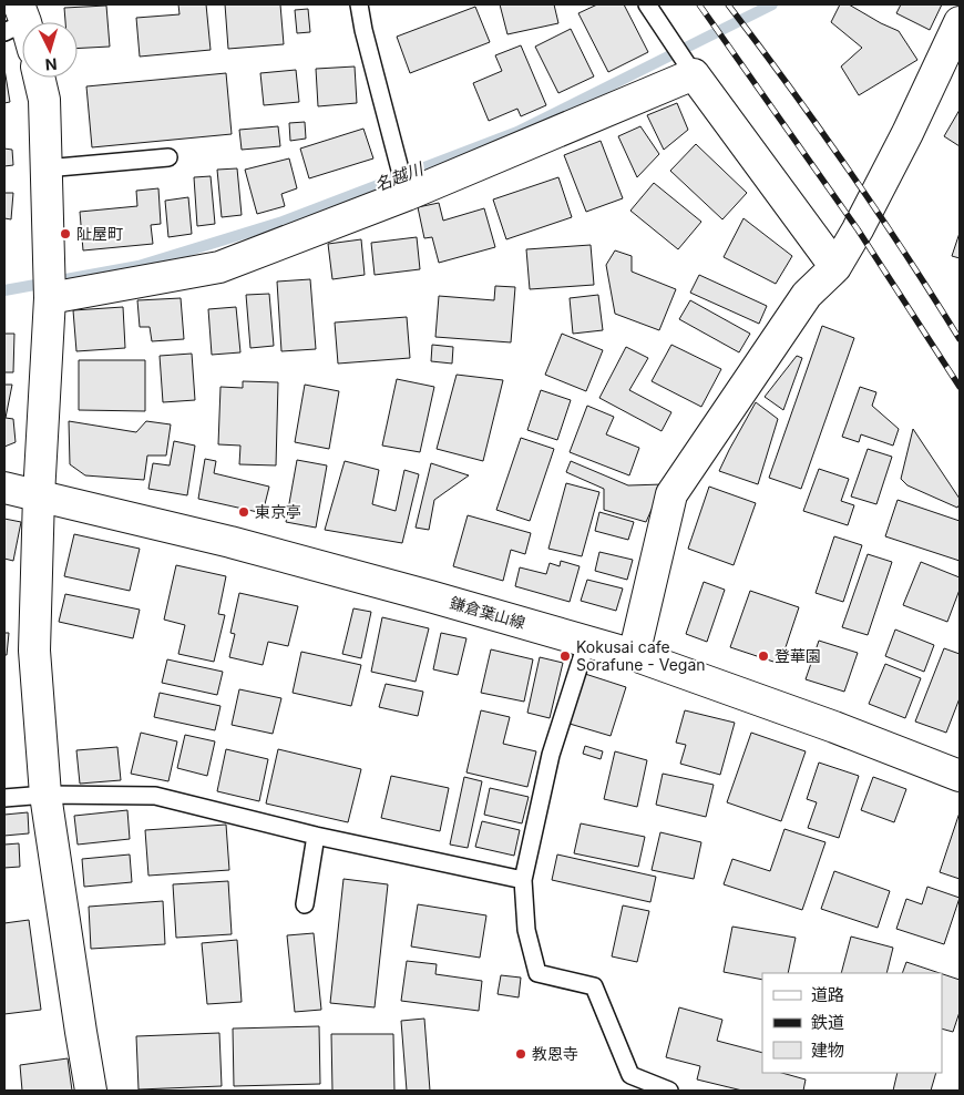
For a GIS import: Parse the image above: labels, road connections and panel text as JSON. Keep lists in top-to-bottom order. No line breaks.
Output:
{"streets":{"street":["鎌倉葉山線"]},"water":["名越川"],"places":["阯屋町","東京亭","Kokusai cafe Sorafune - Vegan","登華園","教恩寺"],"legend":["道路","鉄道","建物"],"north":"bottom"}
